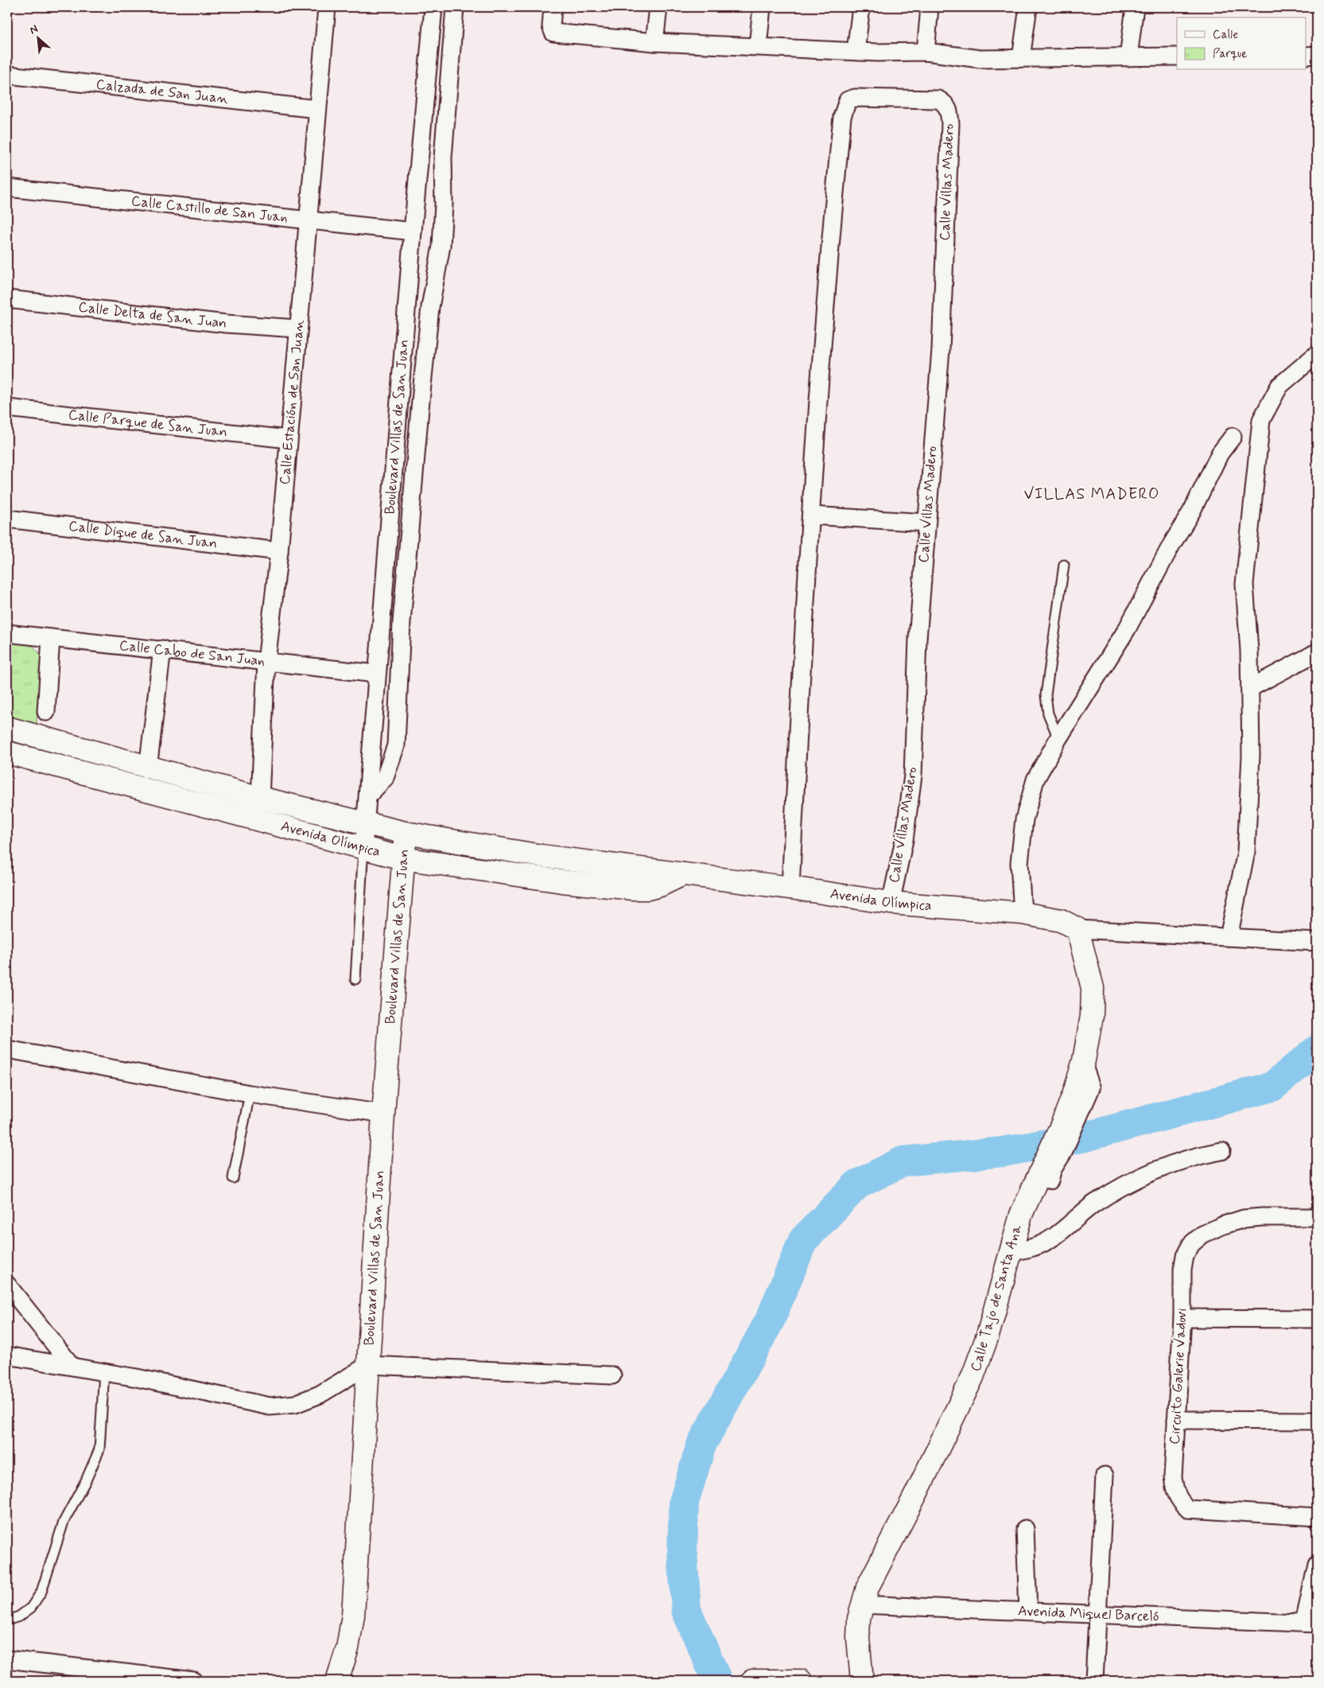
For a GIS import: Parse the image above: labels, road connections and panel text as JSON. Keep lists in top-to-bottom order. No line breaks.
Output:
{"streets":{"street":["Calzada de San Juan","Calle Villas Madero","Calle Castillo de San Juan","Calle Delta de San Juan","Calle Estación de San Juan","Calle Parque de San Juan","Boulevard Villas de San Juan","Calle Dique de San Juan","Calle Cabo de San Juan","Avenida Olímpica","Calle Tajo de Santa Ana","Circuito Galerie Vadovi","Avenida Miquel Barceló"]},"crossings":[["Calzada de San Juan","Calle Estación de San Juan"],["Calle Villas Madero","Avenida Olímpica"],["Calle Castillo de San Juan","Calle Estación de San Juan"],["Calle Castillo de San Juan","Boulevard Villas de San Juan"],["Calle Delta de San Juan","Calle Estación de San Juan"],["Calle Estación de San Juan","Calle Parque de San Juan"],["Calle Estación de San Juan","Calle Dique de San Juan"],["Calle Estación de San Juan","Calle Cabo de San Juan"],["Calle Estación de San Juan","Avenida Olímpica"],["Boulevard Villas de San Juan","Calle Cabo de San Juan"],["Boulevard Villas de San Juan","Avenida Olímpica"],["Avenida Olímpica","Calle Tajo de Santa Ana"],["Calle Tajo de Santa Ana","Avenida Miquel Barceló"]],"districts":["VILLAS MADERO"],"legend":["Calle","Parque"],"north":"top left"}
